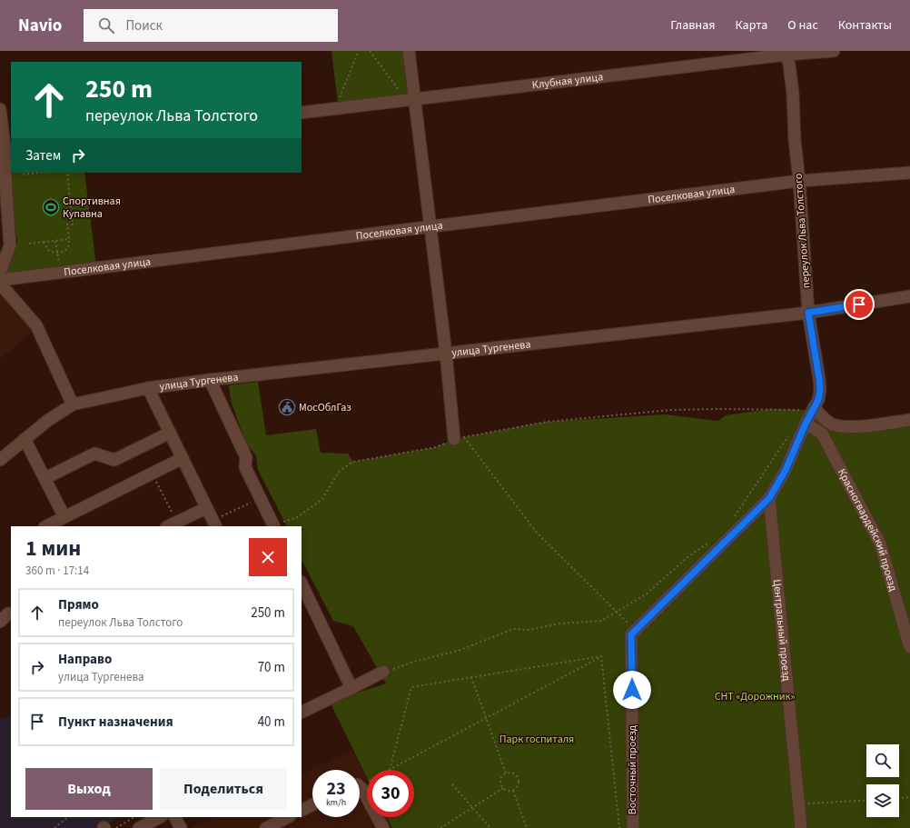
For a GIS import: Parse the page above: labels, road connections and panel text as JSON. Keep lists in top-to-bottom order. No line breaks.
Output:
{"streets":{"street":["Клубная улица","Поселковая улица","переулок Льва Толстого","улица Тургенева","Красногвардейский проезд","Центральный проезд","Восточный проезд"]},"crossings":[["Клубная улица","переулок Льва Толстого"],["Поселковая улица","переулок Льва Толстого"],["переулок Льва Толстого","улица Тургенева"],["переулок Льва Толстого","Восточный проезд"],["Красногвардейский проезд","Восточный проезд"],["Центральный проезд","Восточный проезд"]],"parks":["СНТ «Дорожник»","Парк госпиталя"],"places":{"sports":["Спортивная Купавна"],"public building":["МосОблГаз"]},"page":{"header":"Navio","search":"Поиск","nav":["Главная","Карта","О нас","Контакты"],"turn":["250 m","переулок Льва Толстого"],"then":"Затем","heading":["1 мин","360 m · 17:14"],"list":[{"name":"Прямо","note":"переулок Льва Толстого","value":"250 m"},{"name":"Направо","note":"улица Тургенева","value":"70 m"},{"name":"Пункт назначения","value":"40 m"}],"buttons":["Выход","Поделиться"],"speed":"23 km/h","limit":"30"}}
